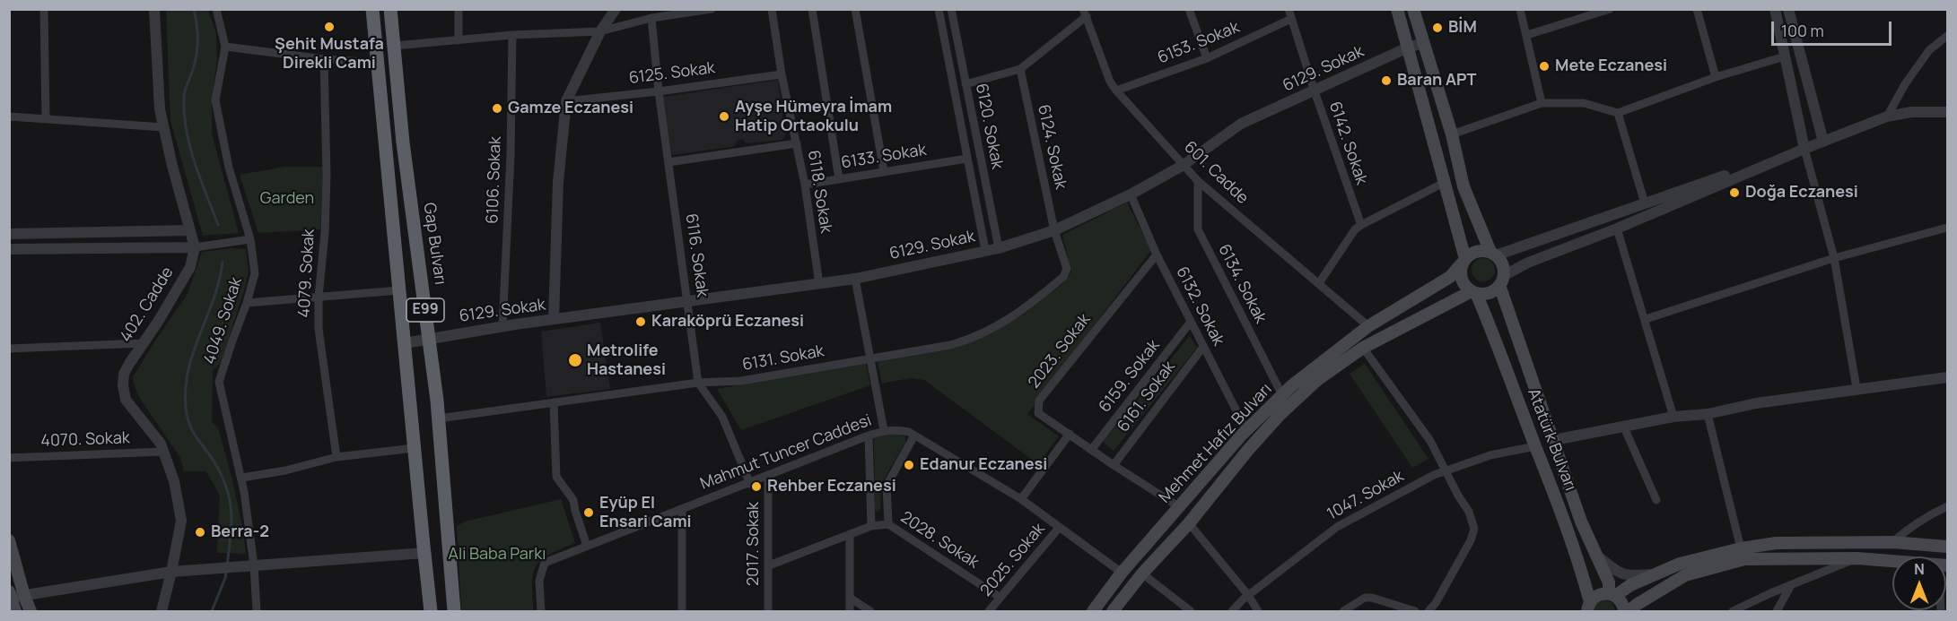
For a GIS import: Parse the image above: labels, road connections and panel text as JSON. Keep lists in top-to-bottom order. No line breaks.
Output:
{"streets":{"highway":["Gap Bulvarı","E99"],"main road":["Atatürk Bulvarı","Mehmet Hafız Bulvarı"],"street":["6153. Sokak","6129. Sokak","6125. Sokak","6120. Sokak","6142. Sokak","6124. Sokak","6133. Sokak","601. Cadde","6106. Sokak","6118. Sokak","6116. Sokak","4079. Sokak","6134. Sokak","402. Cadde","6132. Sokak","4049. Sokak","2023. Sokak","6131. Sokak","6159. Sokak","6161. Sokak","4070. Sokak","Mahmut Tuncer Caddesi","1047. Sokak","2028. Sokak","2017. Sokak","2025. Sokak"]},"crossings":[["6153. Sokak","6142. Sokak"],["6153. Sokak","601. Cadde"],["6129. Sokak","6120. Sokak"],["6129. Sokak","6142. Sokak"],["6129. Sokak","6124. Sokak"],["6129. Sokak","601. Cadde"],["6129. Sokak","6106. Sokak"],["6129. Sokak","6118. Sokak"],["6129. Sokak","Gap Bulvarı"],["6129. Sokak","6116. Sokak"],["6129. Sokak","6132. Sokak"],["6129. Sokak","E99"],["6129. Sokak","6131. Sokak"],["6125. Sokak","6118. Sokak"],["6125. Sokak","6116. Sokak"],["6124. Sokak","6131. Sokak"],["6133. Sokak","6118. Sokak"],["601. Cadde","6134. Sokak"],["601. Cadde","Mehmet Hafız Bulvarı"],["Gap Bulvarı","6131. Sokak"],["6116. Sokak","6131. Sokak"],["6116. Sokak","Mahmut Tuncer Caddesi"],["6134. Sokak","Mehmet Hafız Bulvarı"],["402. Cadde","4070. Sokak"],["6132. Sokak","2023. Sokak"],["6132. Sokak","6159. Sokak"],["6132. Sokak","6161. Sokak"],["6132. Sokak","Mehmet Hafız Bulvarı"],["2023. Sokak","6159. Sokak"],["2023. Sokak","6161. Sokak"],["2023. Sokak","Mehmet Hafız Bulvarı"],["Atatürk Bulvarı","Mehmet Hafız Bulvarı"],["Atatürk Bulvarı","1047. Sokak"],["Mehmet Hafız Bulvarı","Mahmut Tuncer Caddesi"],["Mahmut Tuncer Caddesi","2017. Sokak"],["Mahmut Tuncer Caddesi","2025. Sokak"],["2028. Sokak","2017. Sokak"],["2028. Sokak","2025. Sokak"]],"parks":["Garden","Ali Baba Parkı"],"places":["Şehit Mustafa Direkli Cami","BİM","Mete Eczanesi","Baran APT","Gamze Eczanesi","Ayşe Hümeyra İmam Hatip Ortaokulu","Doğa Eczanesi","Karaköprü Eczanesi","Metrolife Hastanesi","Edanur Eczanesi","Rehber Eczanesi","Eyüp El Ensari Cami","Berra-2"],"scale_bar":"100 m","north":"top"}
